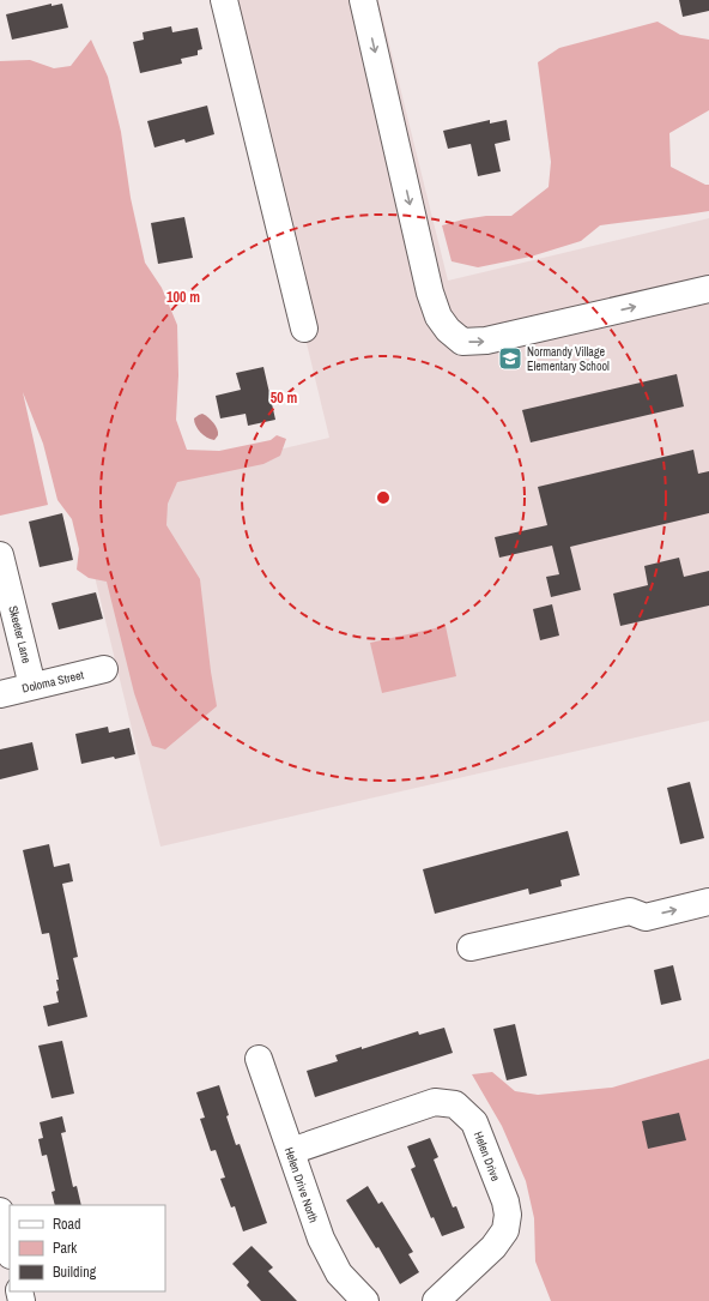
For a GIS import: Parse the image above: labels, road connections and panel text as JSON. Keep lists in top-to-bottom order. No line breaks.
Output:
{"streets":{"street":["Skeeter Lane","Doloma Street","Helen Drive","Helen Drive North"]},"crossings":[["Skeeter Lane","Doloma Street"],["Helen Drive","Helen Drive North"]],"places":{"school or university":["Normandy Village Elementary School"]},"legend":["Road","Park","Building"],"rings":["100 m","50 m"]}
